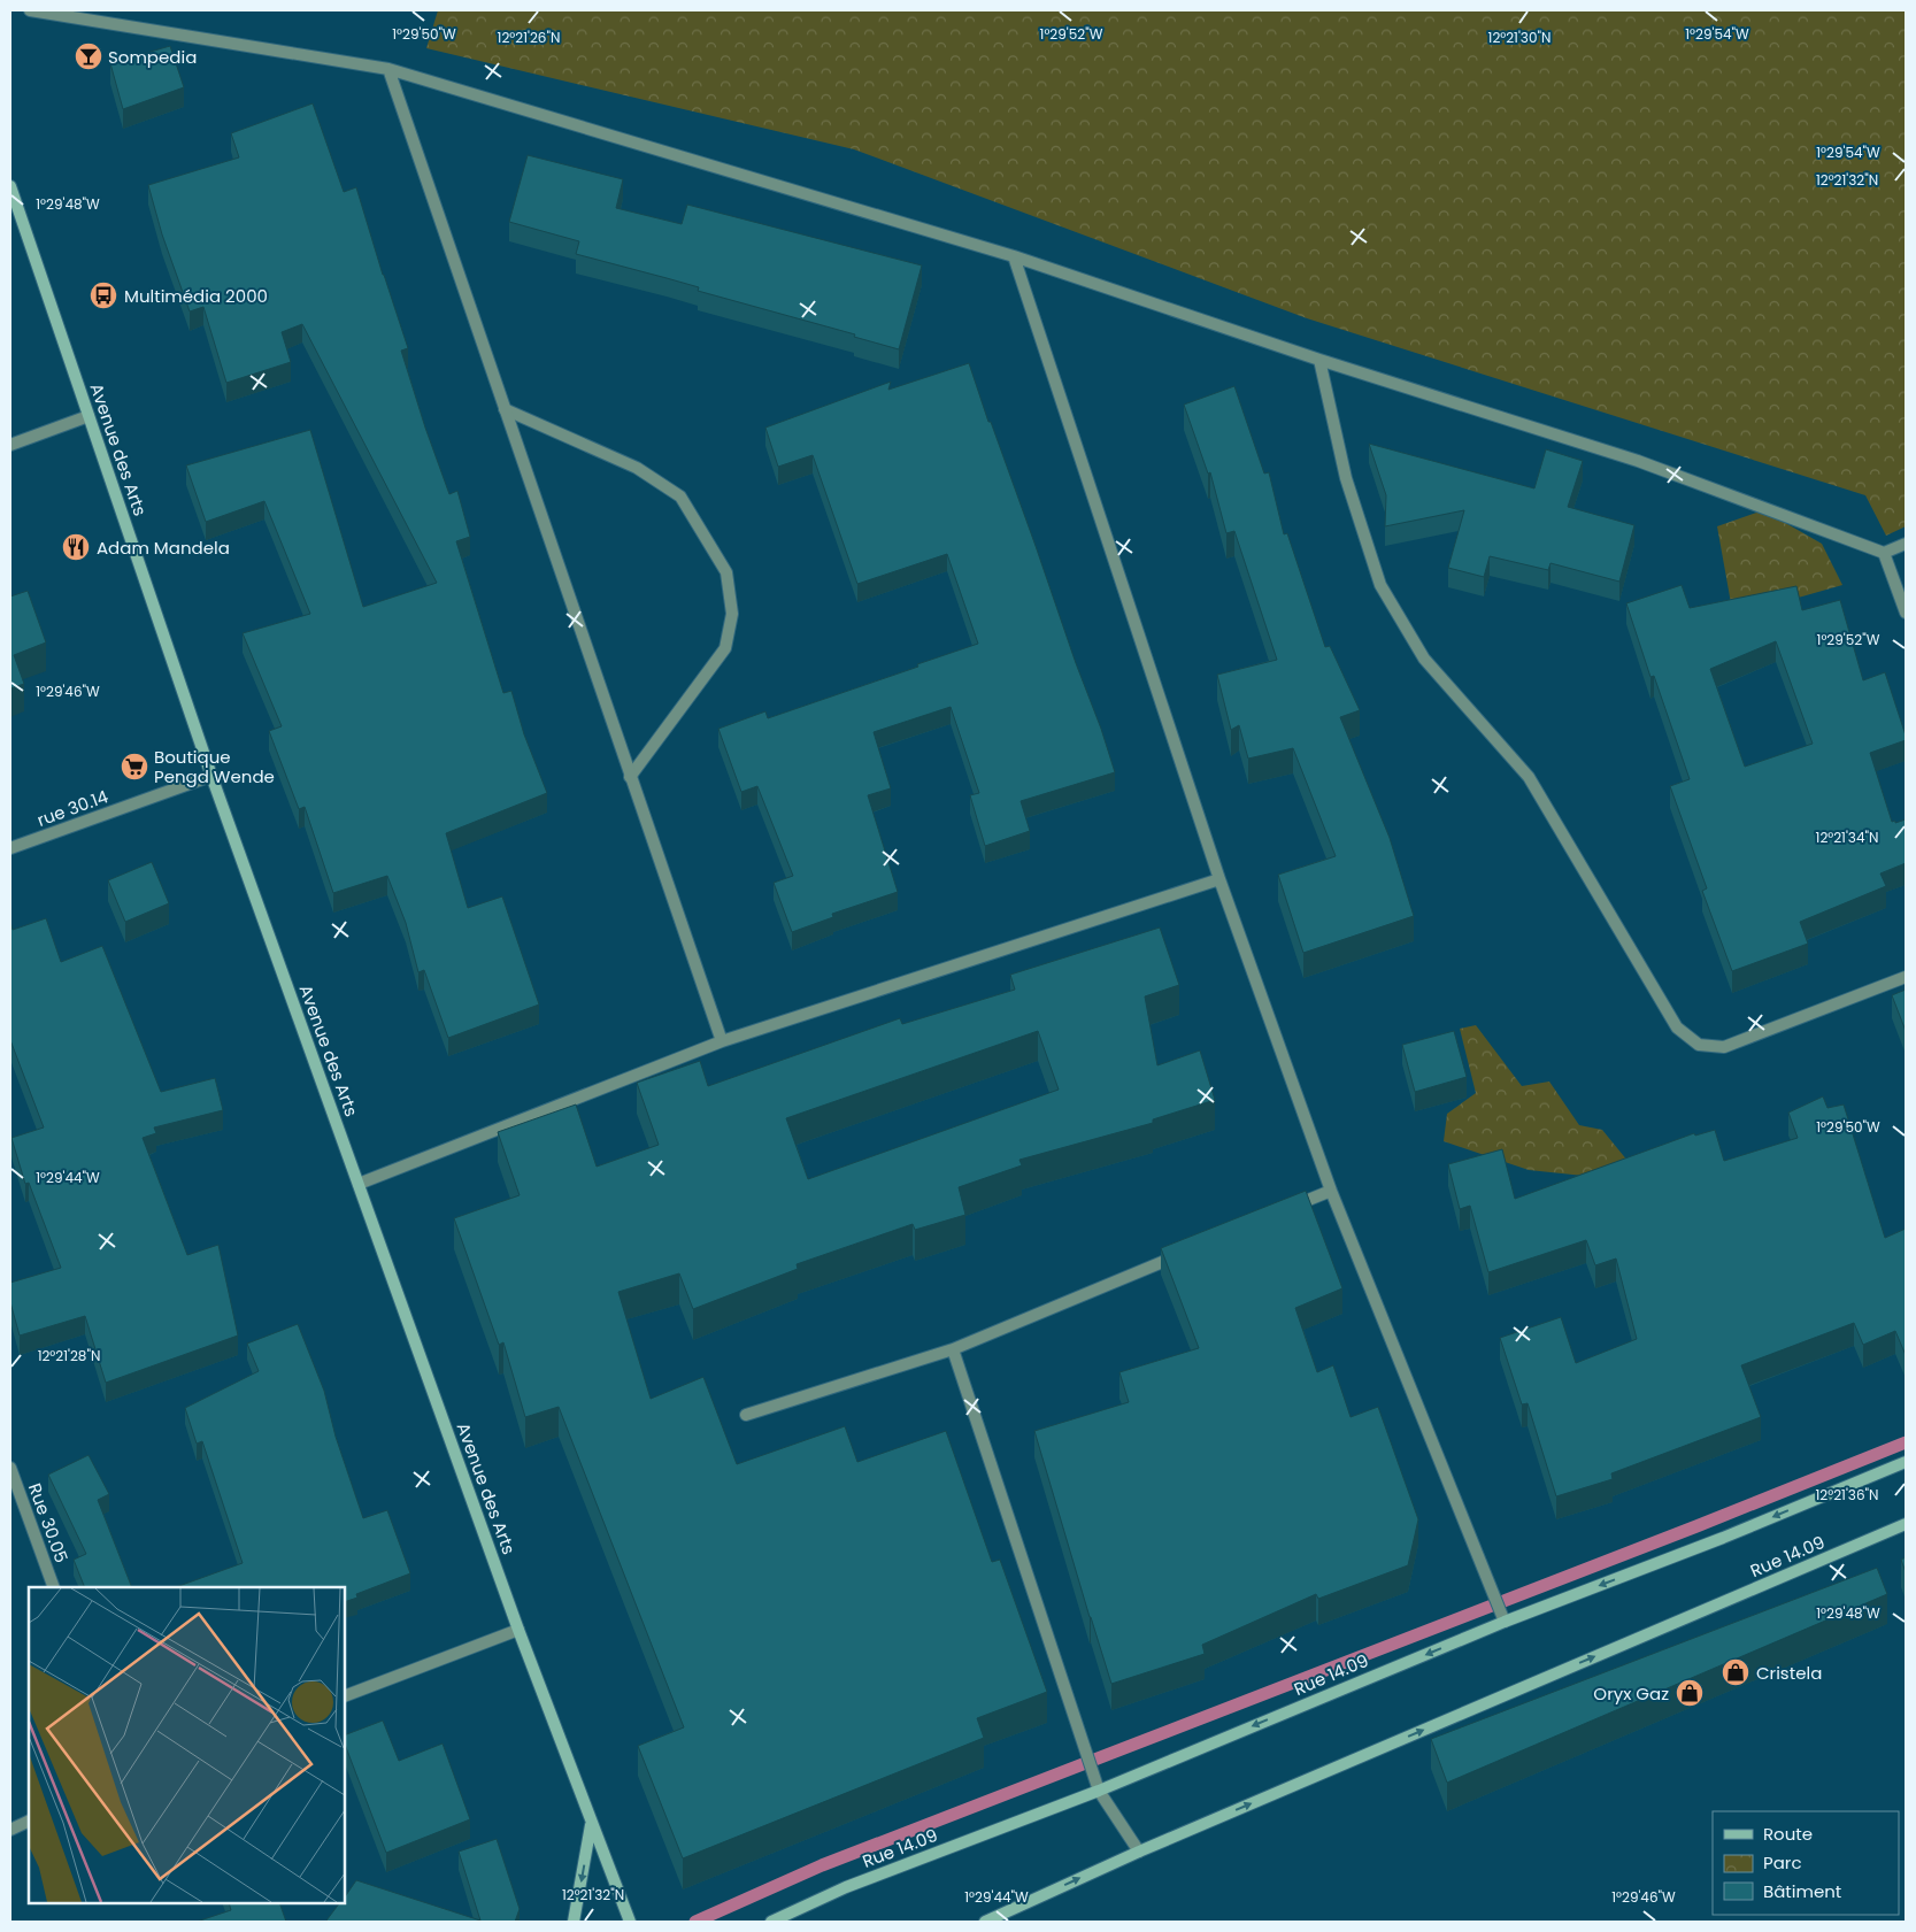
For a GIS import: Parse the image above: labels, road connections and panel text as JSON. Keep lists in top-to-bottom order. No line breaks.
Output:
{"streets":{"street":["Avenue des Arts","rue 30.14","Rue 30.05","Rue 14.09"]},"crossings":[["Avenue des Arts","rue 30.14"]],"places":{"bar":["Sompedia"],"bus stop":["Multimédia 2000"],"restaurant":["Adam Mandela"],"supermarket":["Boutique Pengd Wende"],"shop":["Cristela","Oryx Gaz"]},"legend":["Route","Parc","Bâtiment"],"coordinates":["1°29'54\"W","1°29'50\"W","1°29'52\"W","12°21'26\"N","12°21'30\"N","12°21'32\"N","1°29'48\"W","1°29'46\"W","12°21'34\"N","1°29'44\"W","12°21'28\"N","12°21'36\"N"]}
